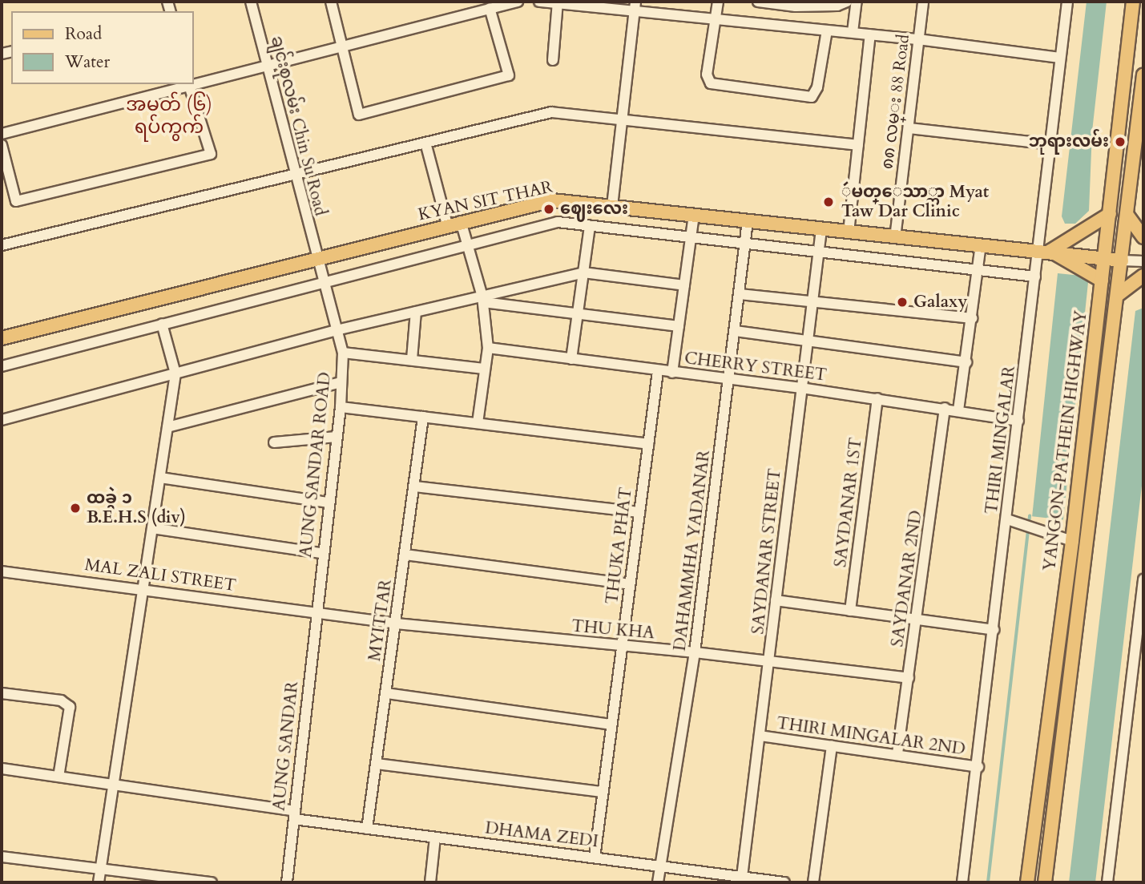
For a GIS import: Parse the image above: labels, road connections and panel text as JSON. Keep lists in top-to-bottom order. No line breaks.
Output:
{"streets":{"main road":["KYAN SIT THAR","YANGON-PATHEIN HIGHWAY"],"street":["၈၈ လမ္း 88 Road","ချင်းစုလမ်း Chin Su Road","CHERRY STREET","THIRI MINGALAR","AUNG SANDAR ROAD","SAYDANAR 1ST","THUKA PHAT","DAHAMMHA YADANAR","SAYDANAR STREET","MAL ZALI STREET","SAYDANAR 2ND","MYITTAR","THU KHA","THIRI MINGALAR 2ND","AUNG SANDAR","DHAMA ZEDI"]},"crossings":[["၈၈ လမ္း 88 Road","KYAN SIT THAR"],["ချင်းစုလမ်း Chin Su Road","KYAN SIT THAR"],["ချင်းစုလမ်း Chin Su Road","AUNG SANDAR ROAD"],["KYAN SIT THAR","THIRI MINGALAR"],["KYAN SIT THAR","YANGON-PATHEIN HIGHWAY"],["KYAN SIT THAR","AUNG SANDAR ROAD"],["KYAN SIT THAR","DAHAMMHA YADANAR"],["KYAN SIT THAR","SAYDANAR STREET"],["CHERRY STREET","THIRI MINGALAR"],["CHERRY STREET","SAYDANAR 1ST"],["CHERRY STREET","THUKA PHAT"],["CHERRY STREET","DAHAMMHA YADANAR"],["CHERRY STREET","SAYDANAR STREET"],["CHERRY STREET","SAYDANAR 2ND"],["THIRI MINGALAR","THIRI MINGALAR 2ND"],["AUNG SANDAR ROAD","MAL ZALI STREET"],["AUNG SANDAR ROAD","THU KHA"],["AUNG SANDAR ROAD","AUNG SANDAR"],["THUKA PHAT","THU KHA"],["THUKA PHAT","DHAMA ZEDI"],["DAHAMMHA YADANAR","THU KHA"],["DAHAMMHA YADANAR","DHAMA ZEDI"],["SAYDANAR STREET","THU KHA"],["SAYDANAR STREET","THIRI MINGALAR 2ND"],["SAYDANAR STREET","DHAMA ZEDI"],["MAL ZALI STREET","THU KHA"],["MAL ZALI STREET","AUNG SANDAR"],["SAYDANAR 2ND","THU KHA"],["SAYDANAR 2ND","THIRI MINGALAR 2ND"],["MYITTAR","THU KHA"],["MYITTAR","DHAMA ZEDI"],["THU KHA","AUNG SANDAR"],["AUNG SANDAR","DHAMA ZEDI"]],"districts":["အမှတ် (၆) ရပ်ကွက်"],"places":["ဘုရားလမ်း","ဴမတ္ေသာ္တာ Myat Taw Dar Clinic","ဈေးလေး","Galaxy","ထခွဲ ၁ B.E.H.S (div)"],"legend":["Road","Water"]}
